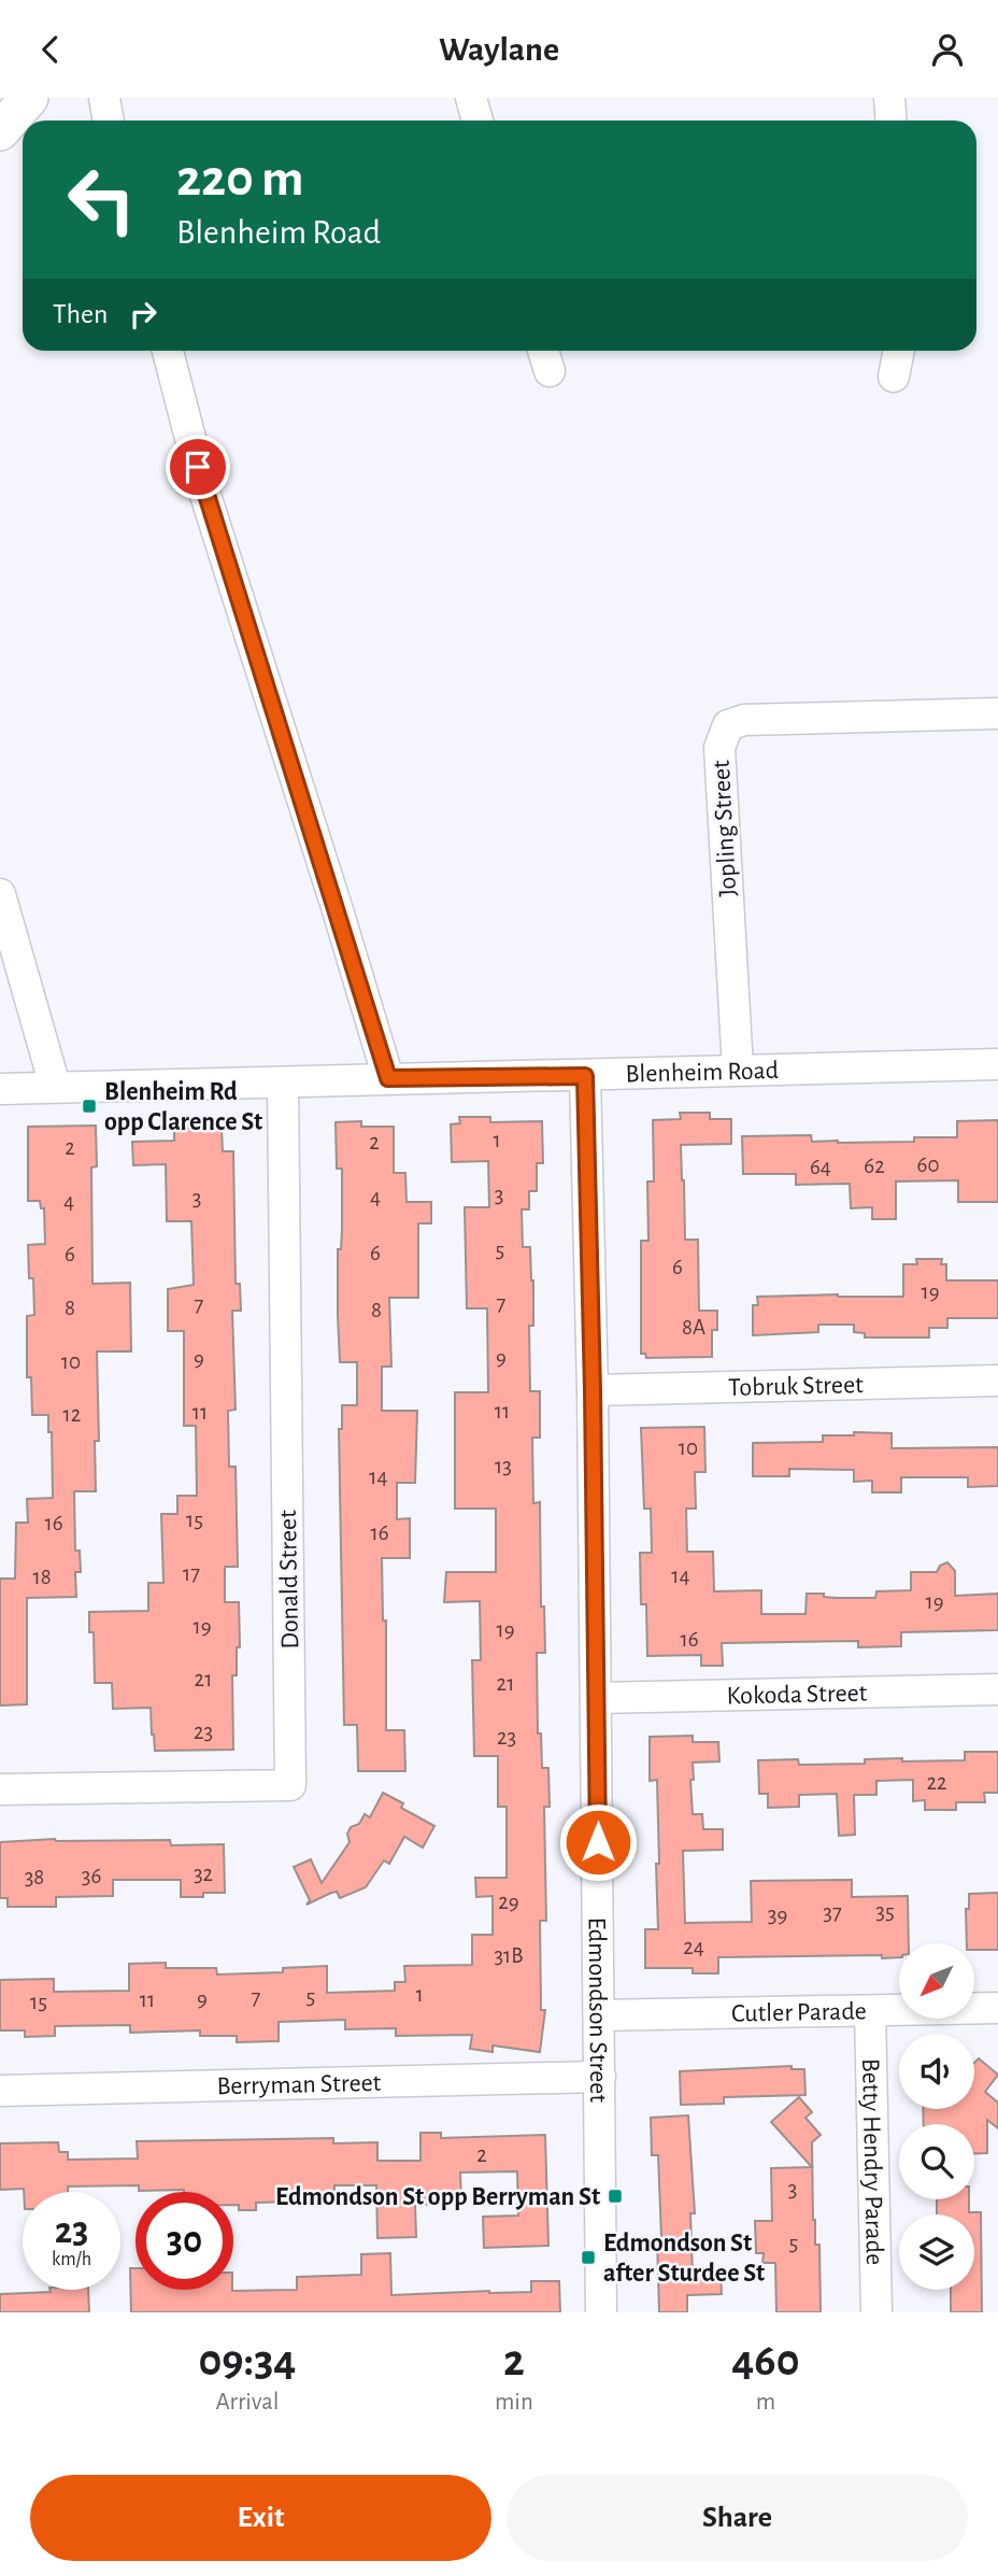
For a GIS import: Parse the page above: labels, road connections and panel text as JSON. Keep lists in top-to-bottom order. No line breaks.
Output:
{"streets":{"street":["Jopling Street","Blenheim Road","Tobruk Street","Donald Street","Kokoda Street","Edmondson Street","Cutler Parade","Berryman Street","Betty Hendry Parade"]},"crossings":[["Jopling Street","Blenheim Road"],["Blenheim Road","Donald Street"],["Blenheim Road","Edmondson Street"],["Tobruk Street","Edmondson Street"],["Kokoda Street","Edmondson Street"],["Edmondson Street","Cutler Parade"],["Edmondson Street","Berryman Street"],["Cutler Parade","Betty Hendry Parade"]],"places":{"transit":["Blenheim Rd opp Clarence St","Edmondson St opp Berryman St","Edmondson St after Sturdee St"]},"house_numbers":["1","2","2","60","62","64","3","4","3","4","5","6","6","6","19","7","7","8","8","8A","9","9","10","11","11","12","10","13","14","15","16","16","17","14","18","19","19","19","16","21","21","23","23","22","32","36","38","29","35","37","39","24","31B","1","5","7","9","11","15","2","3","5"],"north":"bottom left","page":{"header":"Waylane","turn":["220 m","Blenheim Road"],"then":"Then","speed":"23 km/h","limit":"30","eta":["09:34","Arrival","2","min","460","m"],"buttons":["Exit","Share"]}}
